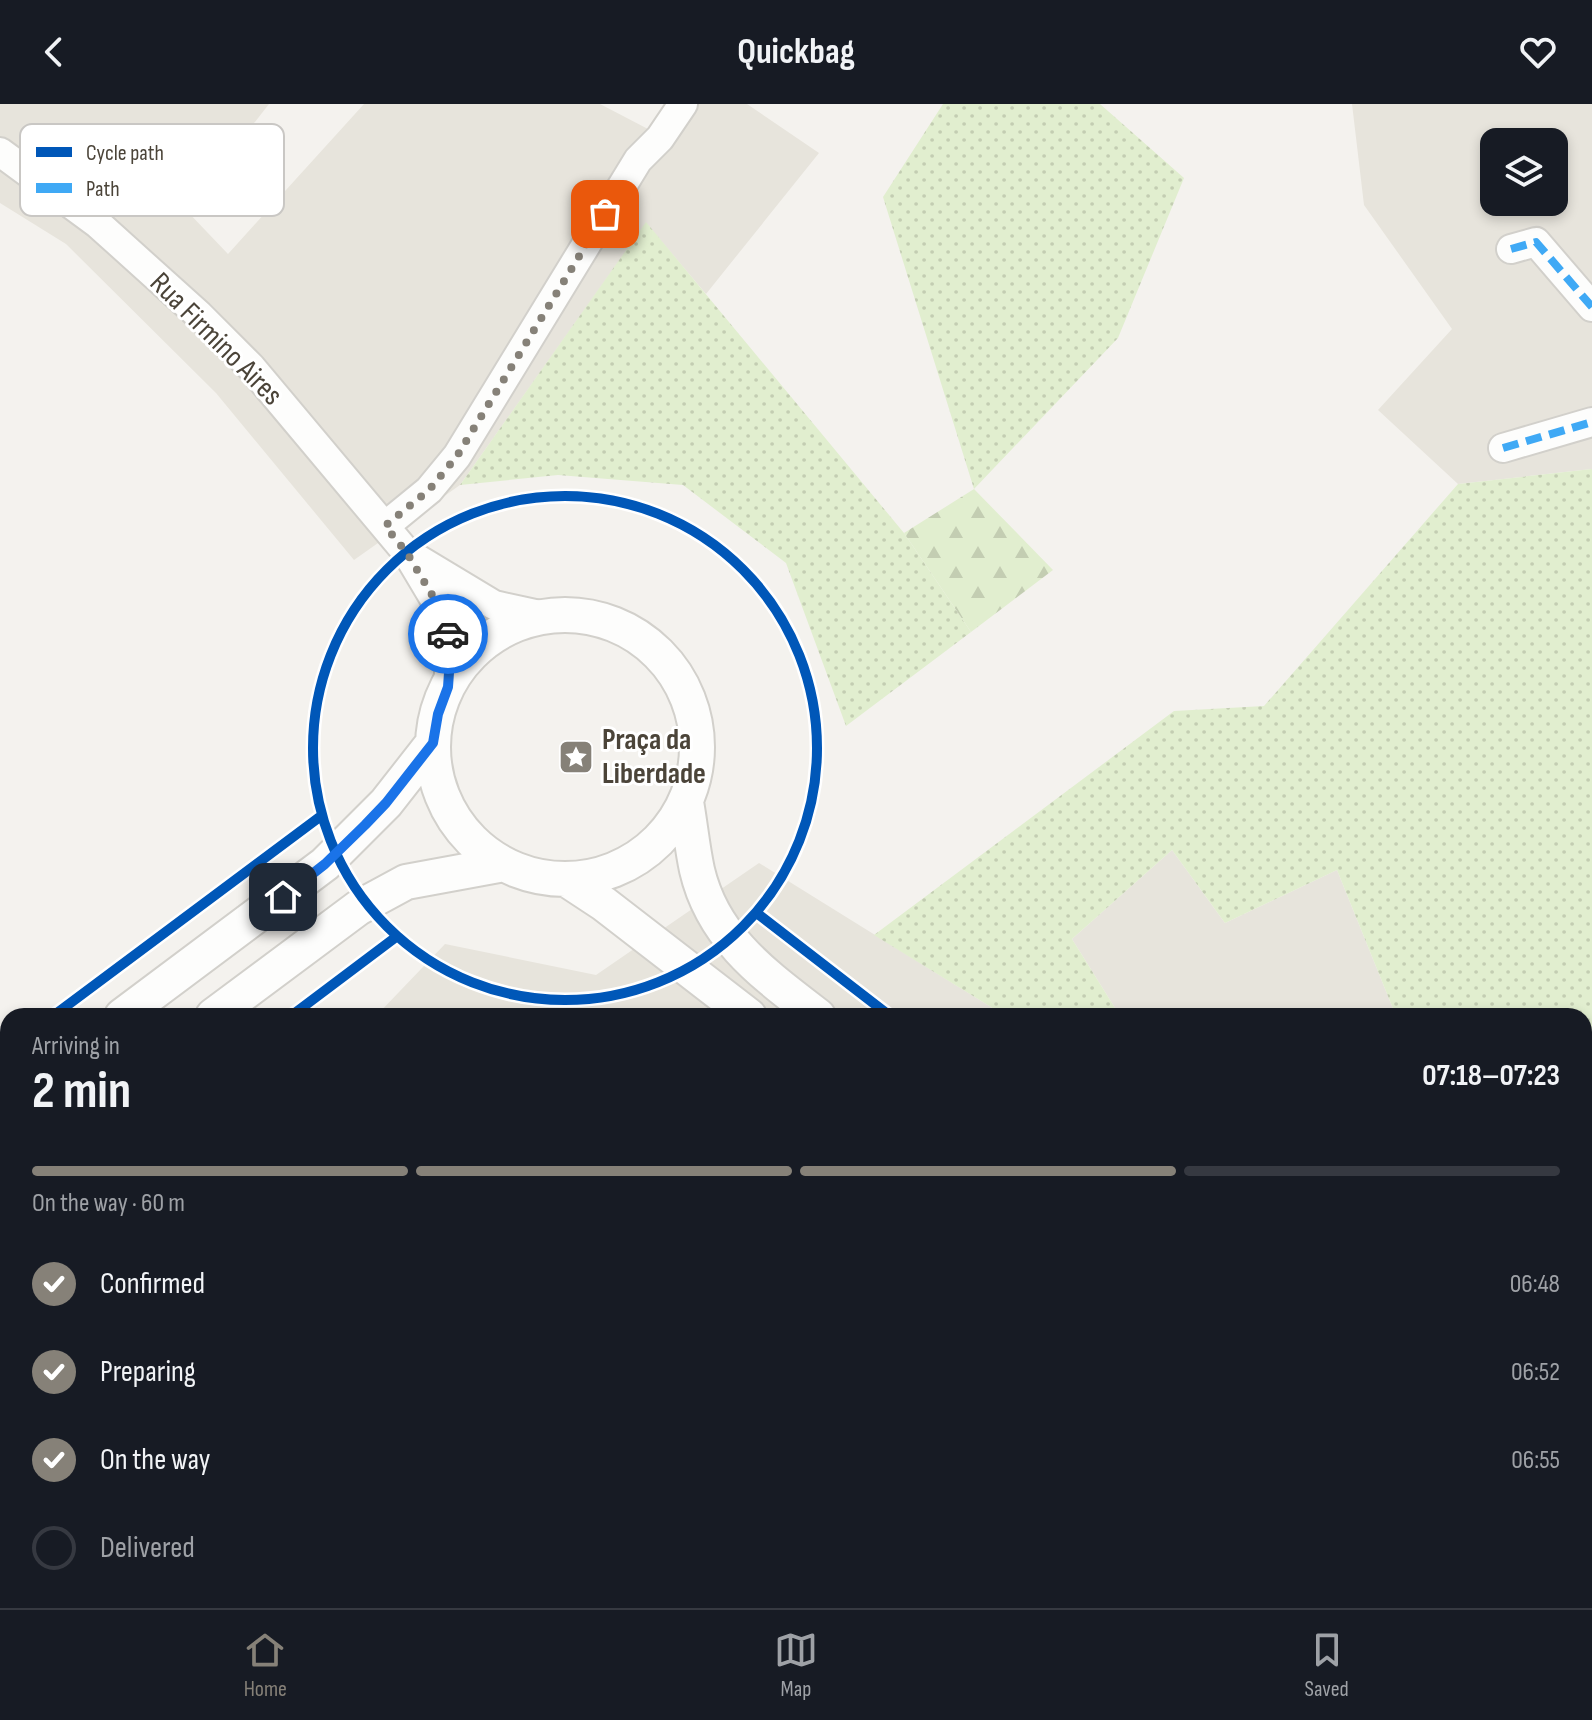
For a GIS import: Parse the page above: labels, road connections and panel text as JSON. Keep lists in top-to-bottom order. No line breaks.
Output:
{"streets":{"street":["Rua Firmino Aires"]},"places":{"place":["Praça da Liberdade"]},"legend":["Cycle path","Path"],"page":{"header":"Quickbag","heading":["2 min","Arriving in","07:18–07:23"],"bar":"On the way · 60 m","list":[["Confirmed","06:48"],["Preparing","06:52"],["On the way","06:55"],"Delivered"],"tabs":["Home","Map","Saved"]}}
